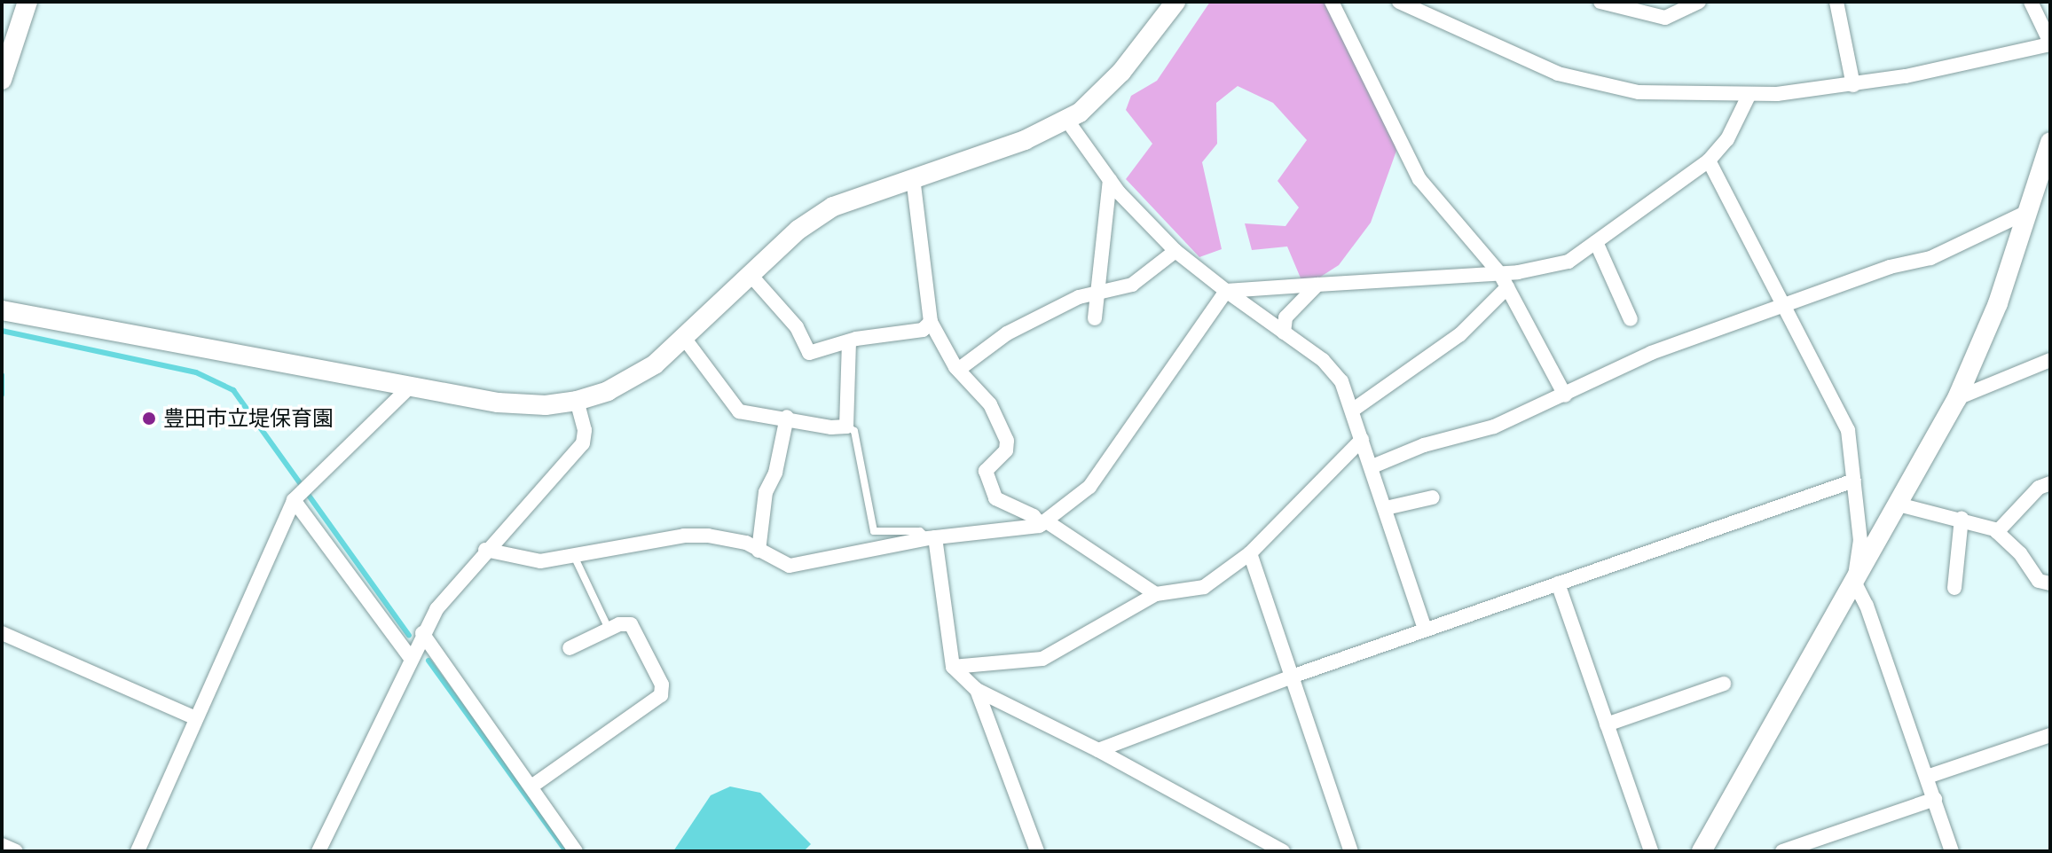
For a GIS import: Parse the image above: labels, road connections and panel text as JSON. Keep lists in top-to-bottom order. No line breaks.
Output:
{"places":["豊田市立堤保育園"]}
